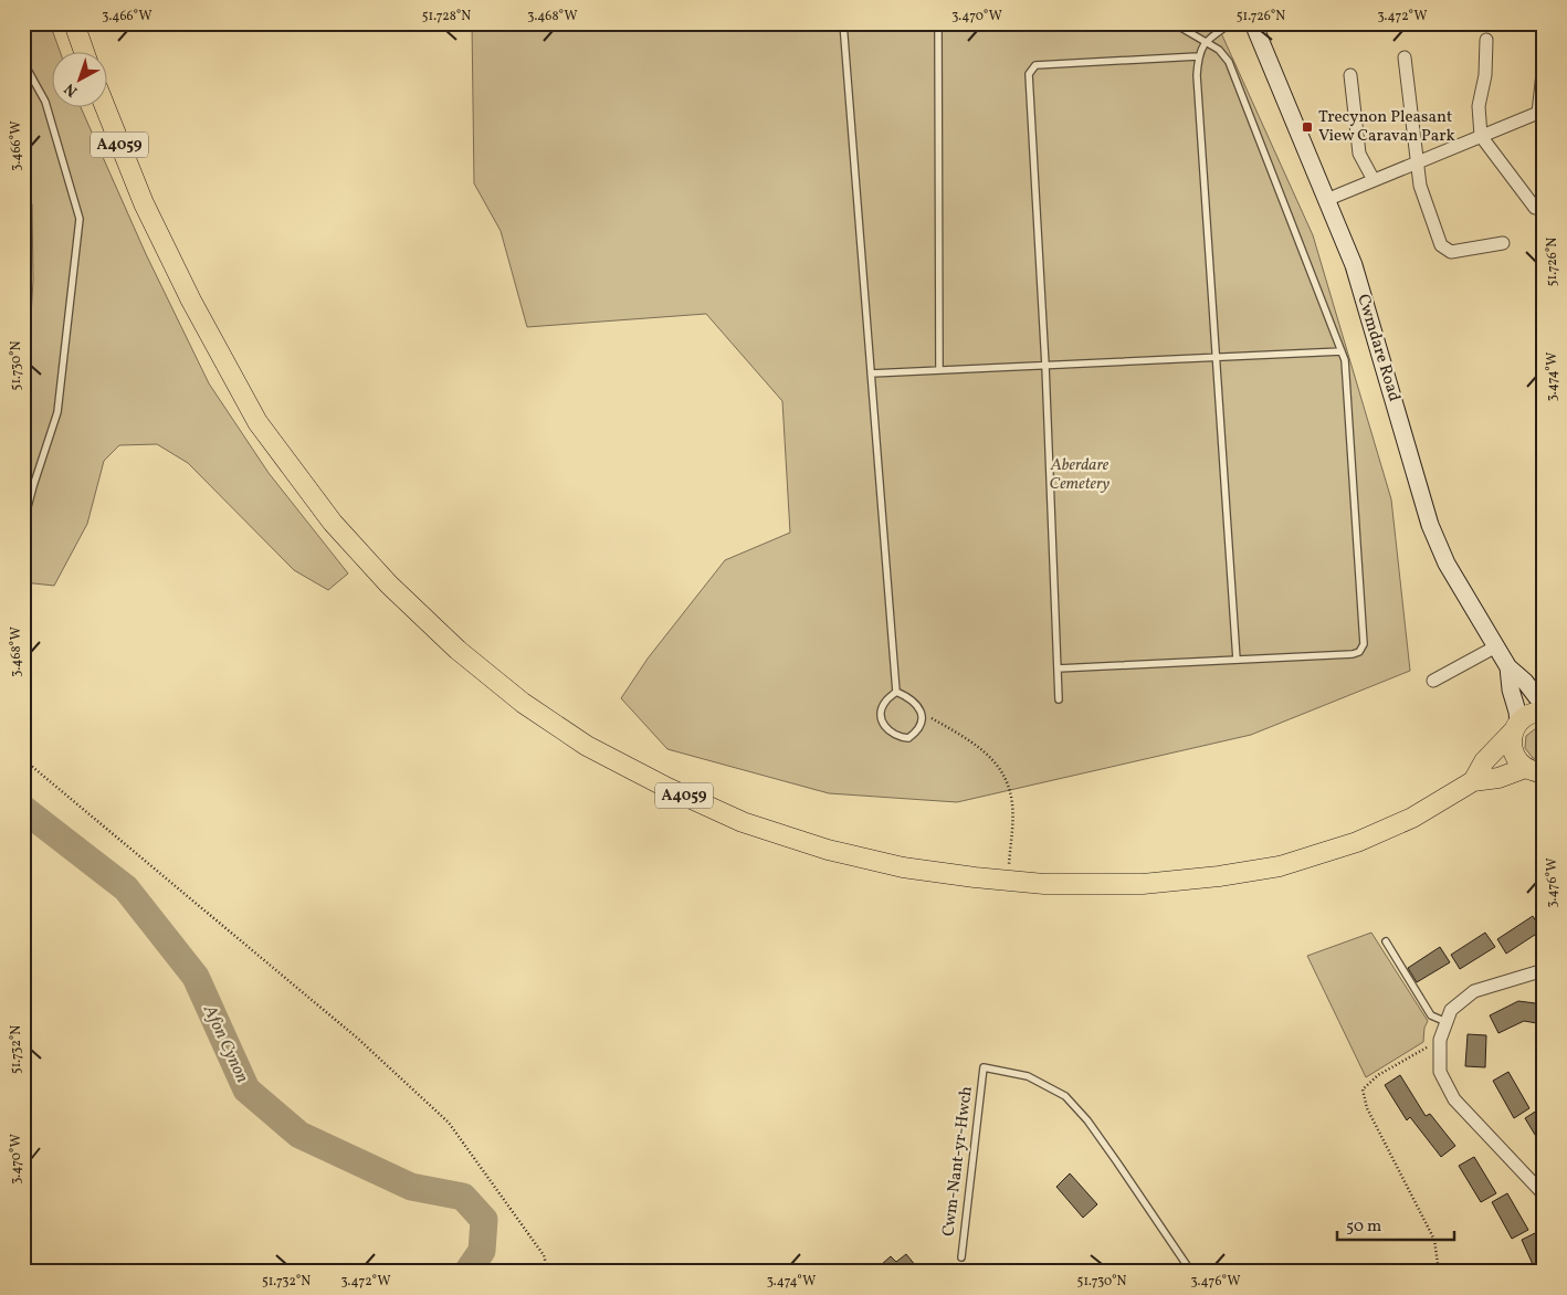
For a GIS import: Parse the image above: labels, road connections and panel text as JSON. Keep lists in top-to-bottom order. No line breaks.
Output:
{"streets":{"main road":["A4059","Cwmdare Road"],"lane":["Cwm-Nant-yr-Hwch"]},"crossings":[["A4059","Cwmdare Road"]],"water":["Afon Cynon"],"parks":["Aberdare Cemetery"],"places":{"transit":["Trecynon Pleasant View Caravan Park"]},"scale_bar":"50 m","north":"bottom left","coordinates":["3.466°W","51.728°N","3.468°W","3.470°W","51.726°N","3.472°W","51.730°N","3.474°W","3.476°W","51.732°N"]}
